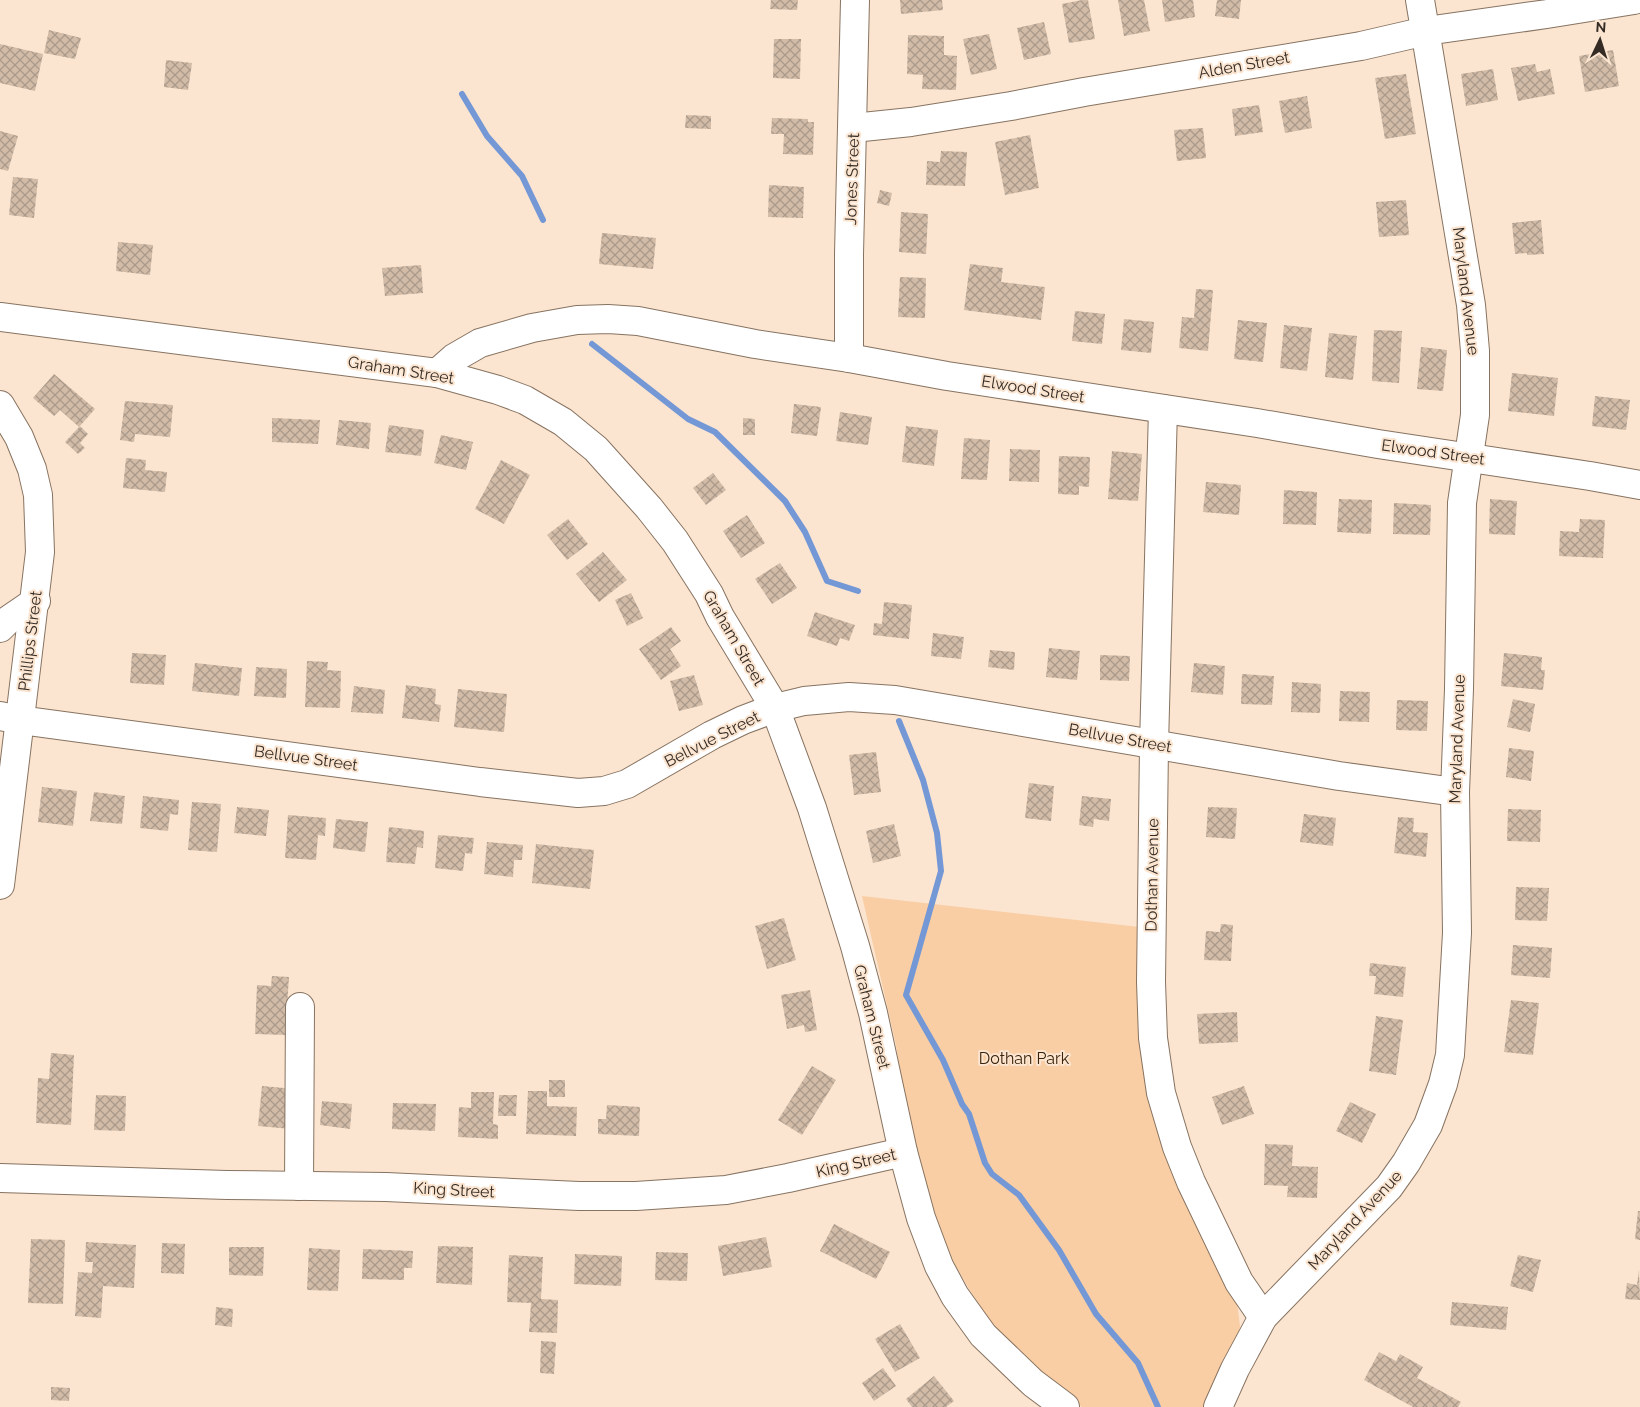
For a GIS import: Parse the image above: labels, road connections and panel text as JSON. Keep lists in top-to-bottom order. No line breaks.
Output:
{"streets":{"street":["Alden Street","Jones Street","Maryland Avenue","Graham Street","Elwood Street","Phillips Street","Bellvue Street","Dothan Avenue","King Street"]},"crossings":[["Alden Street","Jones Street"],["Alden Street","Maryland Avenue"],["Jones Street","Elwood Street"],["Maryland Avenue","Elwood Street"],["Maryland Avenue","Bellvue Street"],["Maryland Avenue","Dothan Avenue"],["Graham Street","Elwood Street"],["Graham Street","Bellvue Street"],["Graham Street","King Street"],["Elwood Street","Dothan Avenue"],["Phillips Street","Bellvue Street"],["Bellvue Street","Dothan Avenue"]],"parks":["Dothan Park"],"north":"top"}
